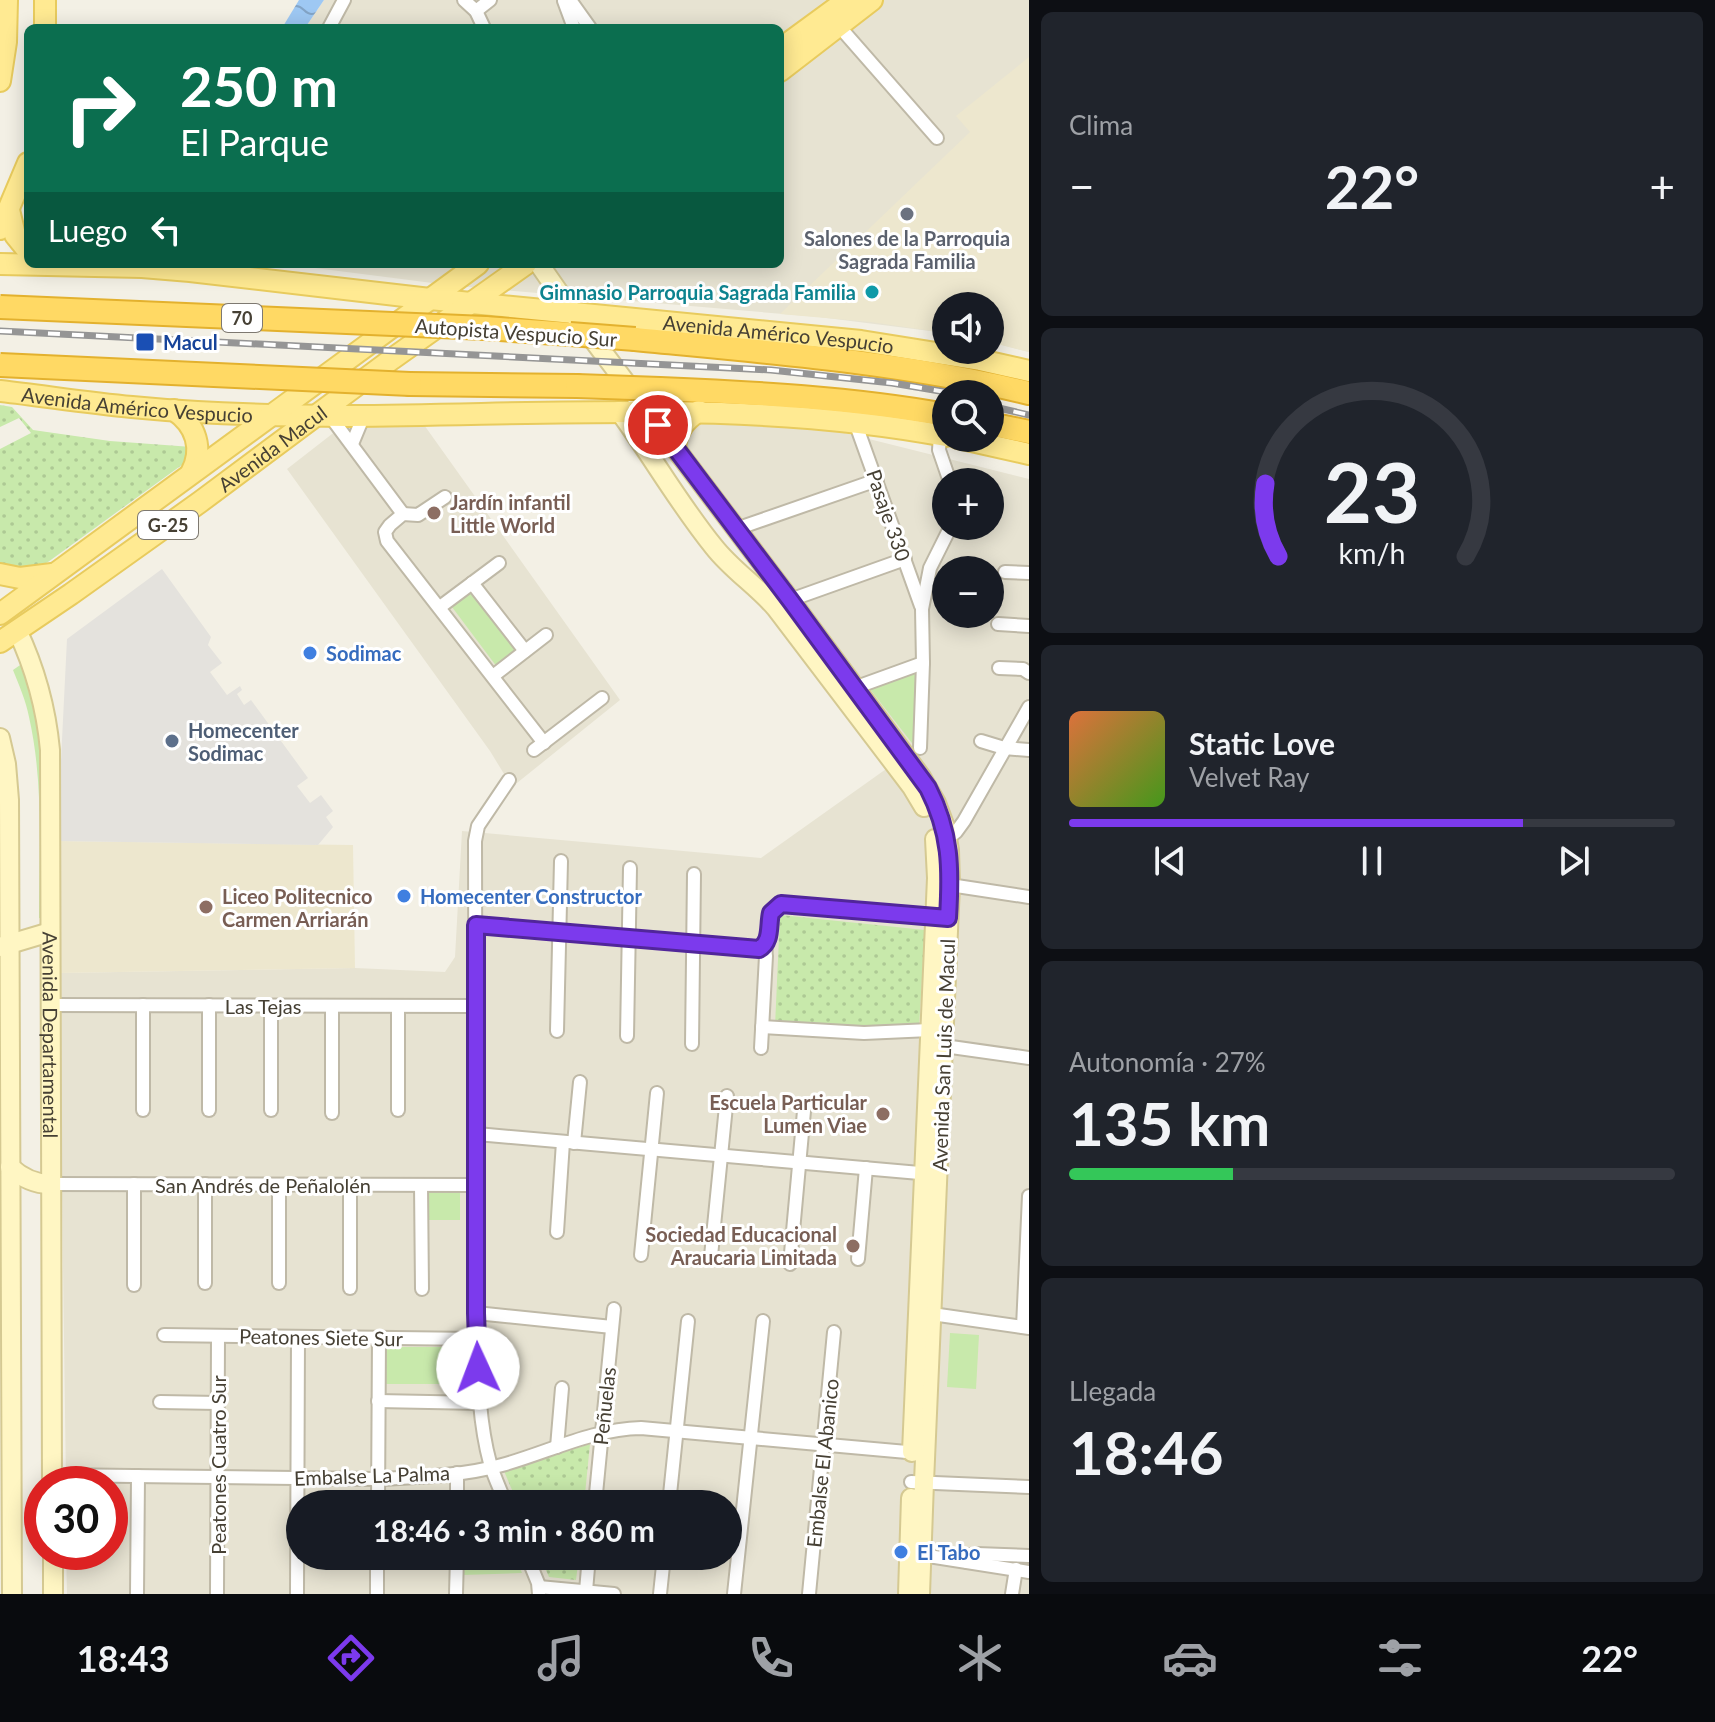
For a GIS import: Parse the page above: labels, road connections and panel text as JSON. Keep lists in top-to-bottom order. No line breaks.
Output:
{"streets":{"highway":["70","Autopista Vespucio Sur"],"main road":["Avenida Américo Vespucio","Avenida Macul","G-25","Avenida Departamental"],"street":["Pasaje 330","Las Tejas","Avenida San Luis de Macul","San Andrés de Peñalolén","Peatones Siete Sur","Peñuelas","Embalse El Abanico","Peatones Cuatro Sur","Embalse La Palma"]},"crossings":[["Autopista Vespucio Sur","Avenida Américo Vespucio"],["Autopista Vespucio Sur","Avenida San Luis de Macul"],["Avenida Américo Vespucio","Avenida Macul"],["Avenida Américo Vespucio","Pasaje 330"],["Avenida Américo Vespucio","Avenida San Luis de Macul"],["Avenida Macul","Avenida Departamental"],["Las Tejas","Avenida Departamental"],["Avenida Departamental","San Andrés de Peñalolén"],["Avenida San Luis de Macul","Embalse La Palma"],["Peatones Siete Sur","Peatones Cuatro Sur"],["Peñuelas","Embalse La Palma"],["Embalse El Abanico","Embalse La Palma"],["Peatones Cuatro Sur","Embalse La Palma"]],"places":{"other":["Salones de la Parroquia Sagrada Familia","Gimnasio Parroquia Sagrada Familia","Jardín infantil Little World","Sodimac","Homecenter Sodimac","Homecenter Constructor","Liceo Politecnico Carmen Arriarán","Escuela Particular Lumen Viae","Sociedad Educacional Araucaria Limitada","El Tabo"],"transit":["Macul"]},"page":{"tile":["Clima",["Autonomía · 27%","135 km"],["Llegada","18:46"]],"turn":["250 m","El Parque"],"heat":["−","22°","+"],"then":"Luego","map_buttons":["+","−"],"song":["Static Love","Velvet Ray"],"limit":"30","trip":"18:46 · 3 min · 860 m","tabs":["18:43","22°"],"gauge":["23","km/h"]}}
